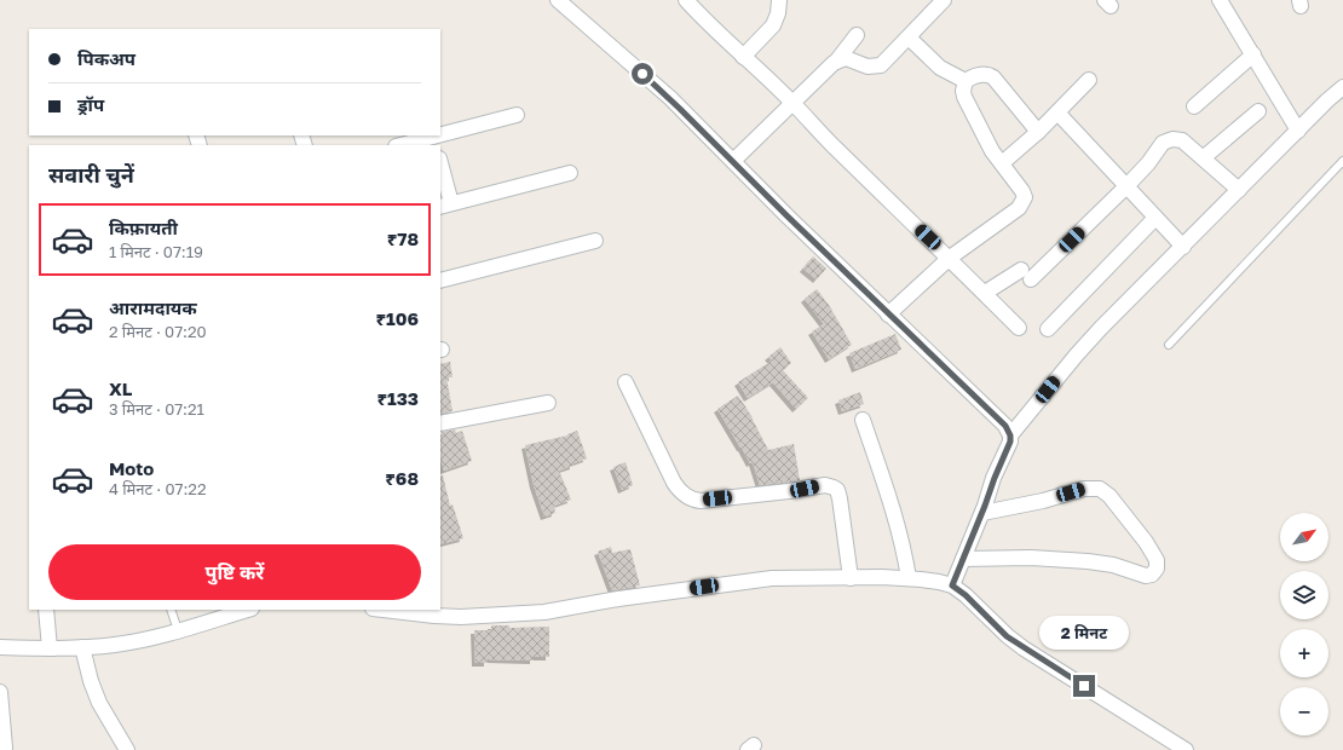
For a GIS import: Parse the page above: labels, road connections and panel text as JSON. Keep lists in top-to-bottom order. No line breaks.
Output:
{"north":"top right","page":{"banner":["पिकअप","ड्रॉप"],"heading":"सवारी चुनें","list":[{"name":"किफ़ायती","note":"1 मिनट · 07:19","value":"₹78"},{"name":"आरामदायक","note":"2 मिनट · 07:20","value":"₹106"},{"name":"XL","note":"3 मिनट · 07:21","value":"₹133"},{"name":"Moto","note":"4 मिनट · 07:22","value":"₹68"}],"map_buttons":["+","−"],"buttons":"पुष्टि करें","bubble":"2 मिनट"}}
